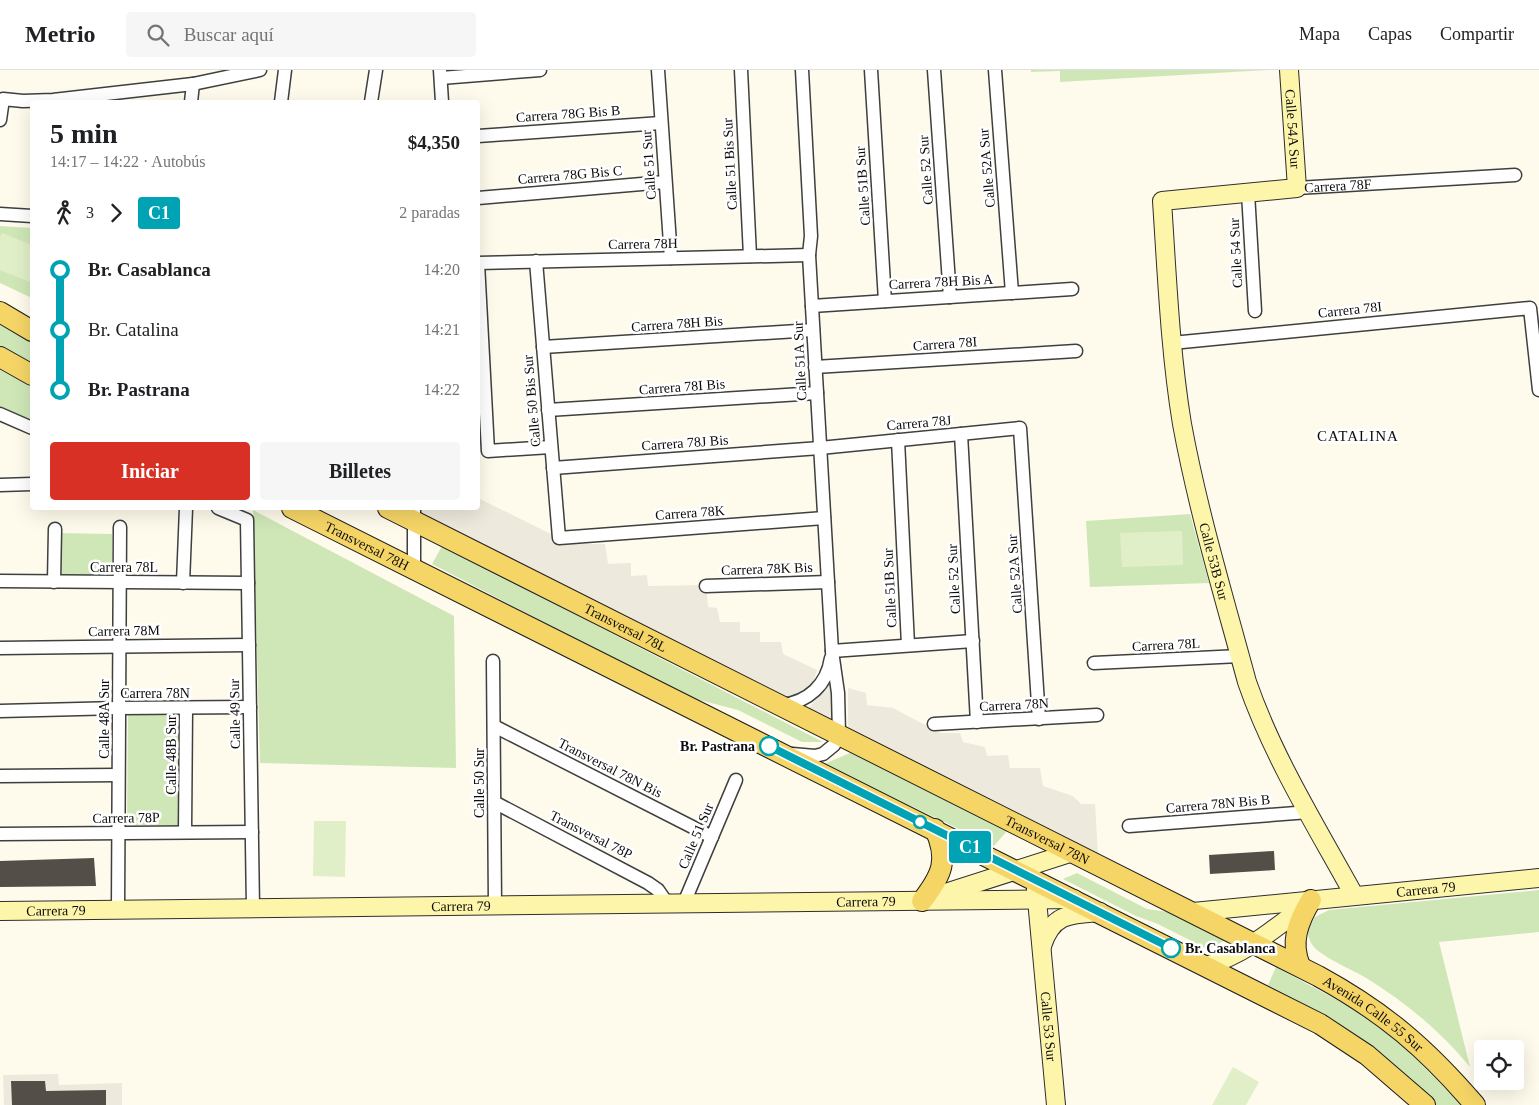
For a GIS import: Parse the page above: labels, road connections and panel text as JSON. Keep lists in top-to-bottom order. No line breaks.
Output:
{"streets":{"main road":["Transversal 78H","Transversal 78L","Transversal 78N","Avenida Calle 55 Sur"],"street":["Carrera 78G Bis B","Calle 54A Sur","Calle 51 Bis Sur","Calle 51 Sur","Calle 52A Sur","Calle 52 Sur","Carrera 78G Bis C","Carrera 78F","Calle 51B Sur","Carrera 78H","Calle 54 Sur","Carrera 78H Bis A","Carrera 78I","Carrera 78H Bis","Calle 51A Sur","Carrera 78I Bis","Calle 50 Bis Sur","Carrera 78J","Carrera 78J Bis","Carrera 78K","Calle 53B Sur","Carrera 78L","Carrera 78K Bis","Carrera 78M","Carrera 78N","Calle 49 Sur","Calle 48A Sur","Calle 48B Sur","Transversal 78N Bis","Calle 50 Sur","Carrera 78N Bis B","Carrera 78P","Transversal 78P","Carrera 79","Calle 53 Sur"]},"crossings":[["Carrera 78G Bis B","Calle 51 Sur"],["Calle 54A Sur","Carrera 78F"],["Calle 51 Bis Sur","Carrera 78H"],["Calle 51 Sur","Carrera 78G Bis C"],["Calle 51 Sur","Carrera 78H"],["Calle 51 Sur","Transversal 78N Bis"],["Calle 51 Sur","Transversal 78P"],["Calle 51 Sur","Carrera 79"],["Calle 52A Sur","Carrera 78H Bis A"],["Calle 52A Sur","Carrera 78J"],["Calle 52A Sur","Carrera 78N"],["Calle 52 Sur","Carrera 78H Bis A"],["Calle 52 Sur","Carrera 78J"],["Calle 52 Sur","Carrera 78N"],["Carrera 78F","Calle 54 Sur"],["Carrera 78F","Calle 53B Sur"],["Calle 51B Sur","Carrera 78H Bis A"],["Calle 51B Sur","Carrera 78J"],["Carrera 78H","Calle 51A Sur"],["Carrera 78H","Calle 50 Bis Sur"],["Carrera 78H Bis A","Calle 51A Sur"],["Carrera 78I","Calle 51A Sur"],["Carrera 78I","Calle 53B Sur"],["Carrera 78H Bis","Calle 51A Sur"],["Carrera 78H Bis","Calle 50 Bis Sur"],["Calle 51A Sur","Carrera 78I Bis"],["Calle 51A Sur","Carrera 78J"],["Calle 51A Sur","Carrera 78J Bis"],["Calle 51A Sur","Carrera 78K"],["Calle 51A Sur","Carrera 78K Bis"],["Calle 51A Sur","Transversal 78L"],["Calle 51A Sur","Transversal 78N"],["Carrera 78I Bis","Calle 50 Bis Sur"],["Calle 50 Bis Sur","Carrera 78J Bis"],["Calle 50 Bis Sur","Carrera 78K"],["Carrera 78J","Carrera 78J Bis"],["Calle 53B Sur","Carrera 78L"],["Calle 53B Sur","Carrera 78N Bis B"],["Calle 53B Sur","Carrera 79"],["Carrera 78L","Calle 49 Sur"],["Carrera 78L","Calle 48A Sur"],["Transversal 78L","Transversal 78N"],["Carrera 78M","Calle 49 Sur"],["Carrera 78M","Calle 48A Sur"],["Carrera 78N","Calle 49 Sur"],["Carrera 78N","Calle 48A Sur"],["Carrera 78N","Calle 48B Sur"],["Calle 49 Sur","Carrera 78P"],["Calle 49 Sur","Carrera 79"],["Calle 48A Sur","Carrera 78P"],["Calle 48A Sur","Carrera 79"],["Calle 48B Sur","Carrera 78P"],["Transversal 78N Bis","Calle 50 Sur"],["Calle 50 Sur","Transversal 78P"],["Calle 50 Sur","Carrera 79"],["Transversal 78P","Carrera 79"],["Transversal 78N","Carrera 79"],["Transversal 78N","Avenida Calle 55 Sur"],["Carrera 79","Calle 53 Sur"]],"districts":["CATALINA"],"places":["Br. Pastrana","Br. Casablanca"],"lines":["bus line C1"],"page":{"header":"Metrio","search":"Buscar aquí","nav":["Mapa","Capas","Compartir"],"on_map":"C1","heading":["5 min","14:17 – 14:22 · Autobús","$4,350"],"legs":["3","C1","2 paradas"],"list":[{"name":"Br. Casablanca","value":"14:20"},{"name":"Br. Catalina","value":"14:21"},{"name":"Br. Pastrana","value":"14:22"}],"buttons":["Iniciar","Billetes"]}}
